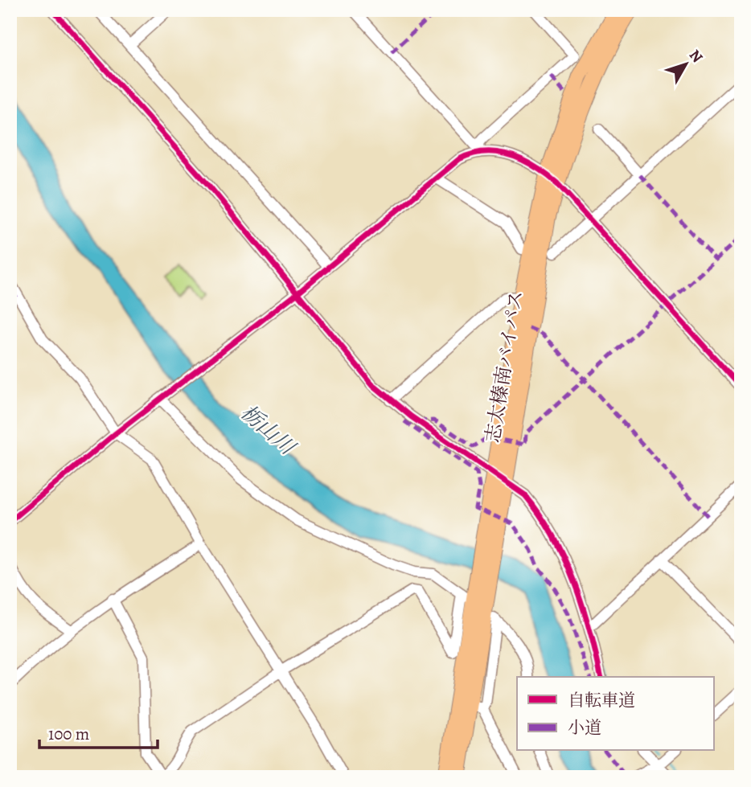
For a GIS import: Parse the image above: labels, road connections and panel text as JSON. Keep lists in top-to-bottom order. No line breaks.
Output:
{"streets":{"highway":["志太榛南バイパス"]},"water":["栃山川"],"legend":["自転車道","小道"],"scale_bar":"100 m","north":"top right"}
